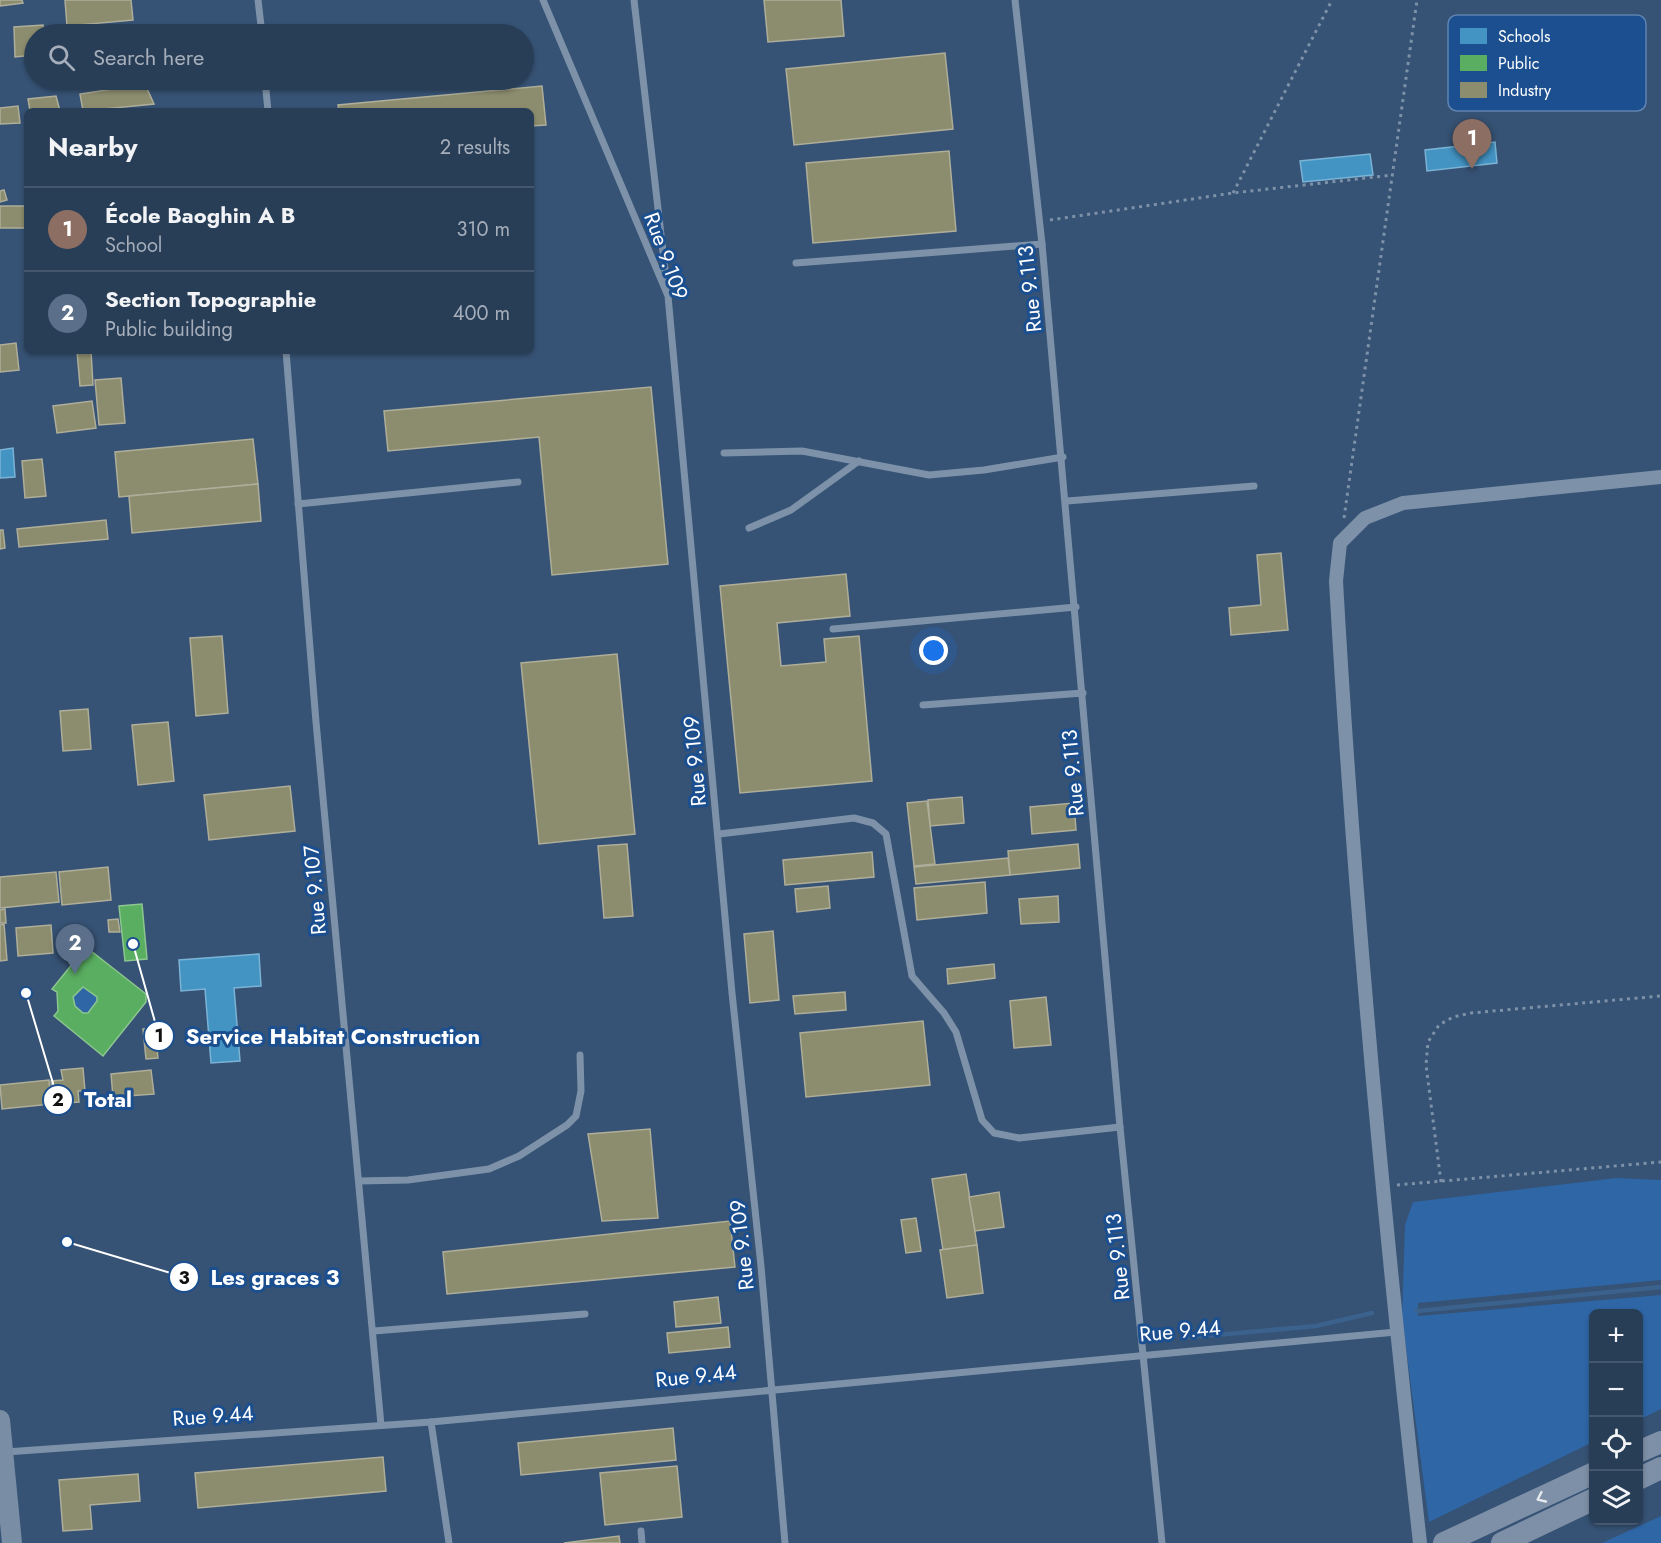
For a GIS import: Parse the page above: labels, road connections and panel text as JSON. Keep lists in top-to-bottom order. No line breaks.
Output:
{"streets":{"lane":["Rue 9.109","Rue 9.113","Rue 9.107","Rue 9.44"]},"crossings":[["Rue 9.109","Rue 9.44"],["Rue 9.113","Rue 9.44"],["Rue 9.107","Rue 9.44"]],"places":["Service Habitat Construction","Total","Les graces 3"],"legend":["Schools","Public","Industry"],"page":{"search":"Search here","heading":["Nearby","2 results"],"pins":["1","2"],"list":[{"mark":"1","name":"École Baoghin A B","note":"School","value":"310 m"},{"mark":"2","name":"Section Topographie","note":"Public building","value":"400 m"}],"map_buttons":["+","−"]}}
